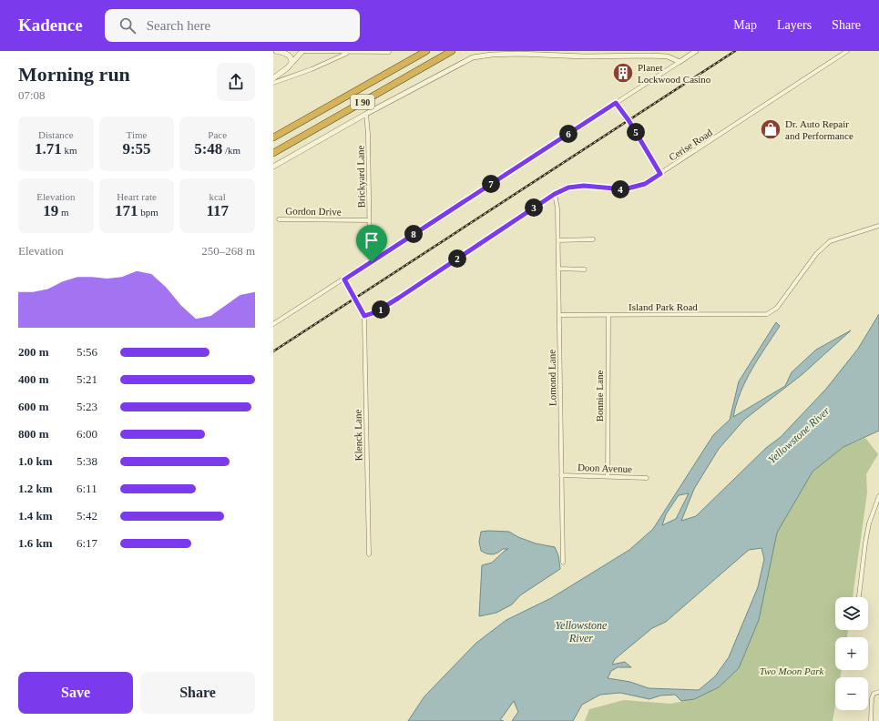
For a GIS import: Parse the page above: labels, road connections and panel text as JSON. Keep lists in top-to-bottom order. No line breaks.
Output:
{"streets":{"highway":["I 90"],"street":["Cerise Road","Brickyard Lane","Gordon Drive","Island Park Road","Lomond Lane","Bonnie Lane","Klenck Lane","Doon Avenue"]},"crossings":[["Cerise Road","Lomond Lane"],["Cerise Road","Klenck Lane"],["Brickyard Lane","Gordon Drive"],["Island Park Road","Lomond Lane"],["Island Park Road","Bonnie Lane"],["Lomond Lane","Doon Avenue"],["Bonnie Lane","Doon Avenue"]],"water":["Yellowstone River"],"parks":["Two Moon Park"],"places":{"building":["Planet Lockwood Casino"],"shop":["Dr. Auto Repair and Performance"]},"page":{"header":"Kadence","search":"Search here","nav":["Map","Layers","Share"],"heading":["Morning run","07:08"],"stats":[["Distance","1.71 km"],["Time","9:55"],["Pace","5:48 /km"],["Elevation","19 m"],["Heart rate","171 bpm"],["kcal","117"]],"pins":["5","6","7","4","3","8","2","1"],"chart":["Elevation","250–268 m"],"list":[{"name":"200 m","note":"5:56"},{"name":"400 m","note":"5:21"},{"name":"600 m","note":"5:23"},{"name":"800 m","note":"6:00"},{"name":"1.0 km","note":"5:38"},{"name":"1.2 km","note":"6:11"},{"name":"1.4 km","note":"5:42"},{"name":"1.6 km","note":"6:17"}],"map_buttons":["+","−"],"buttons":["Save","Share"]}}
